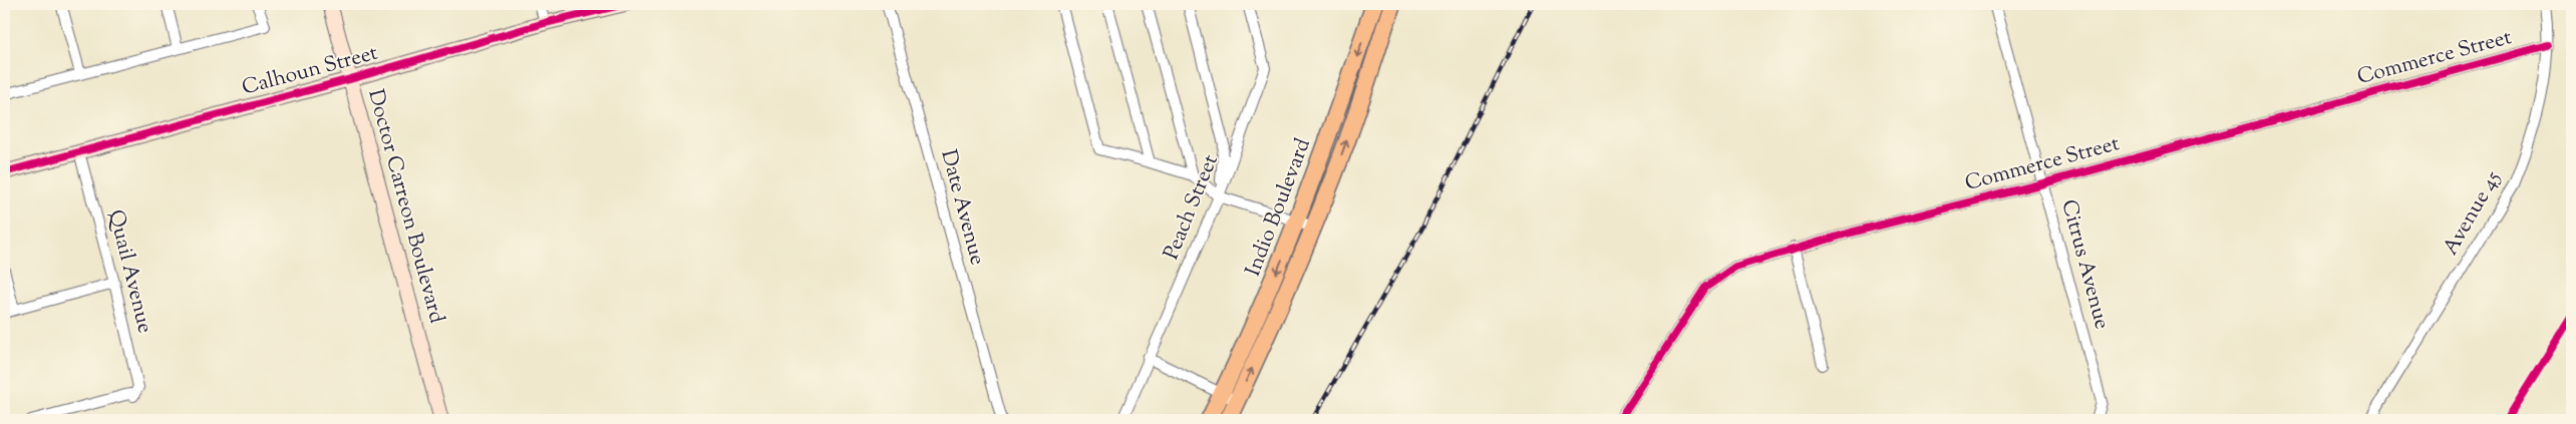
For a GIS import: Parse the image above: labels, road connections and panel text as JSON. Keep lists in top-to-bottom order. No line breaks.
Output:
{"streets":{"main road":["Indio Boulevard"],"street":["Commerce Street","Calhoun Street","Doctor Carreon Boulevard","Date Avenue","Peach Street","Avenue 45","Citrus Avenue","Quail Avenue"]},"crossings":[["Commerce Street","Avenue 45"],["Commerce Street","Citrus Avenue"],["Calhoun Street","Doctor Carreon Boulevard"],["Calhoun Street","Quail Avenue"]]}
